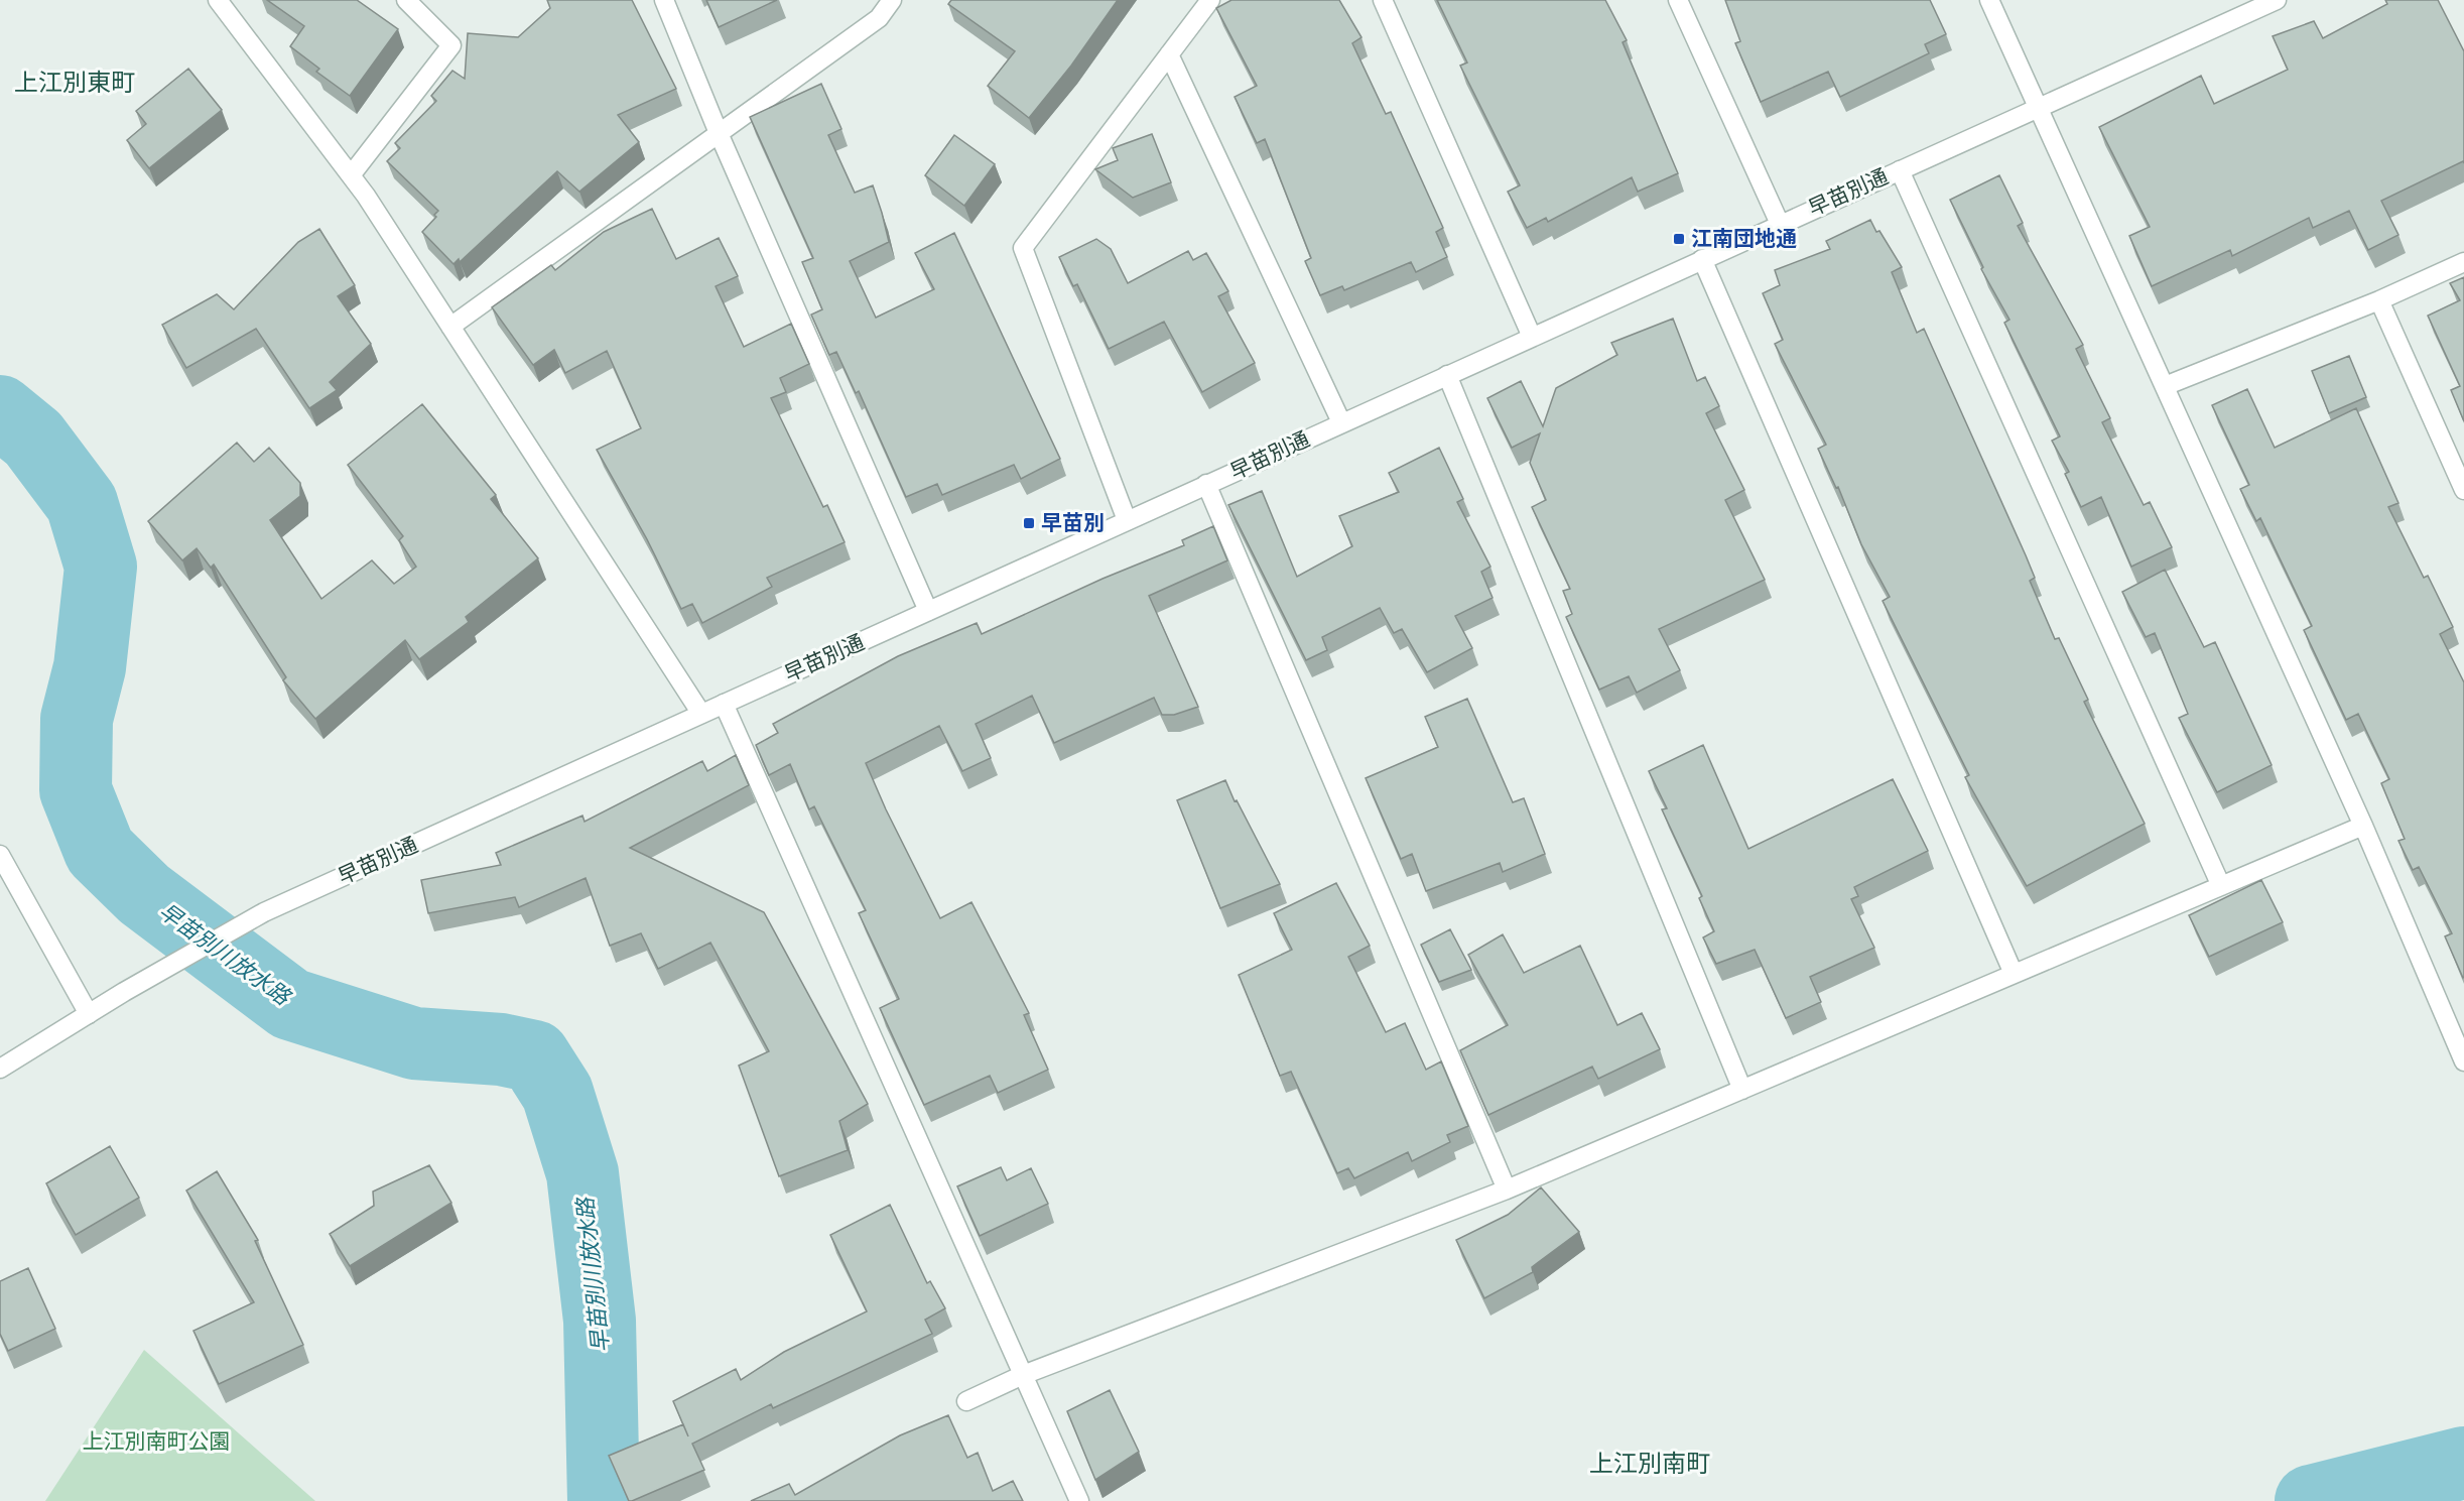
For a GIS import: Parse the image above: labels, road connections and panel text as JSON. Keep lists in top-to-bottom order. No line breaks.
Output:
{"streets":{"street":["早苗別通"]},"districts":["上江別東町","上江別南町"],"water":["早苗別川放水路"],"parks":["上江別南町公園"],"places":{"transit":["江南団地通","早苗別"]}}
